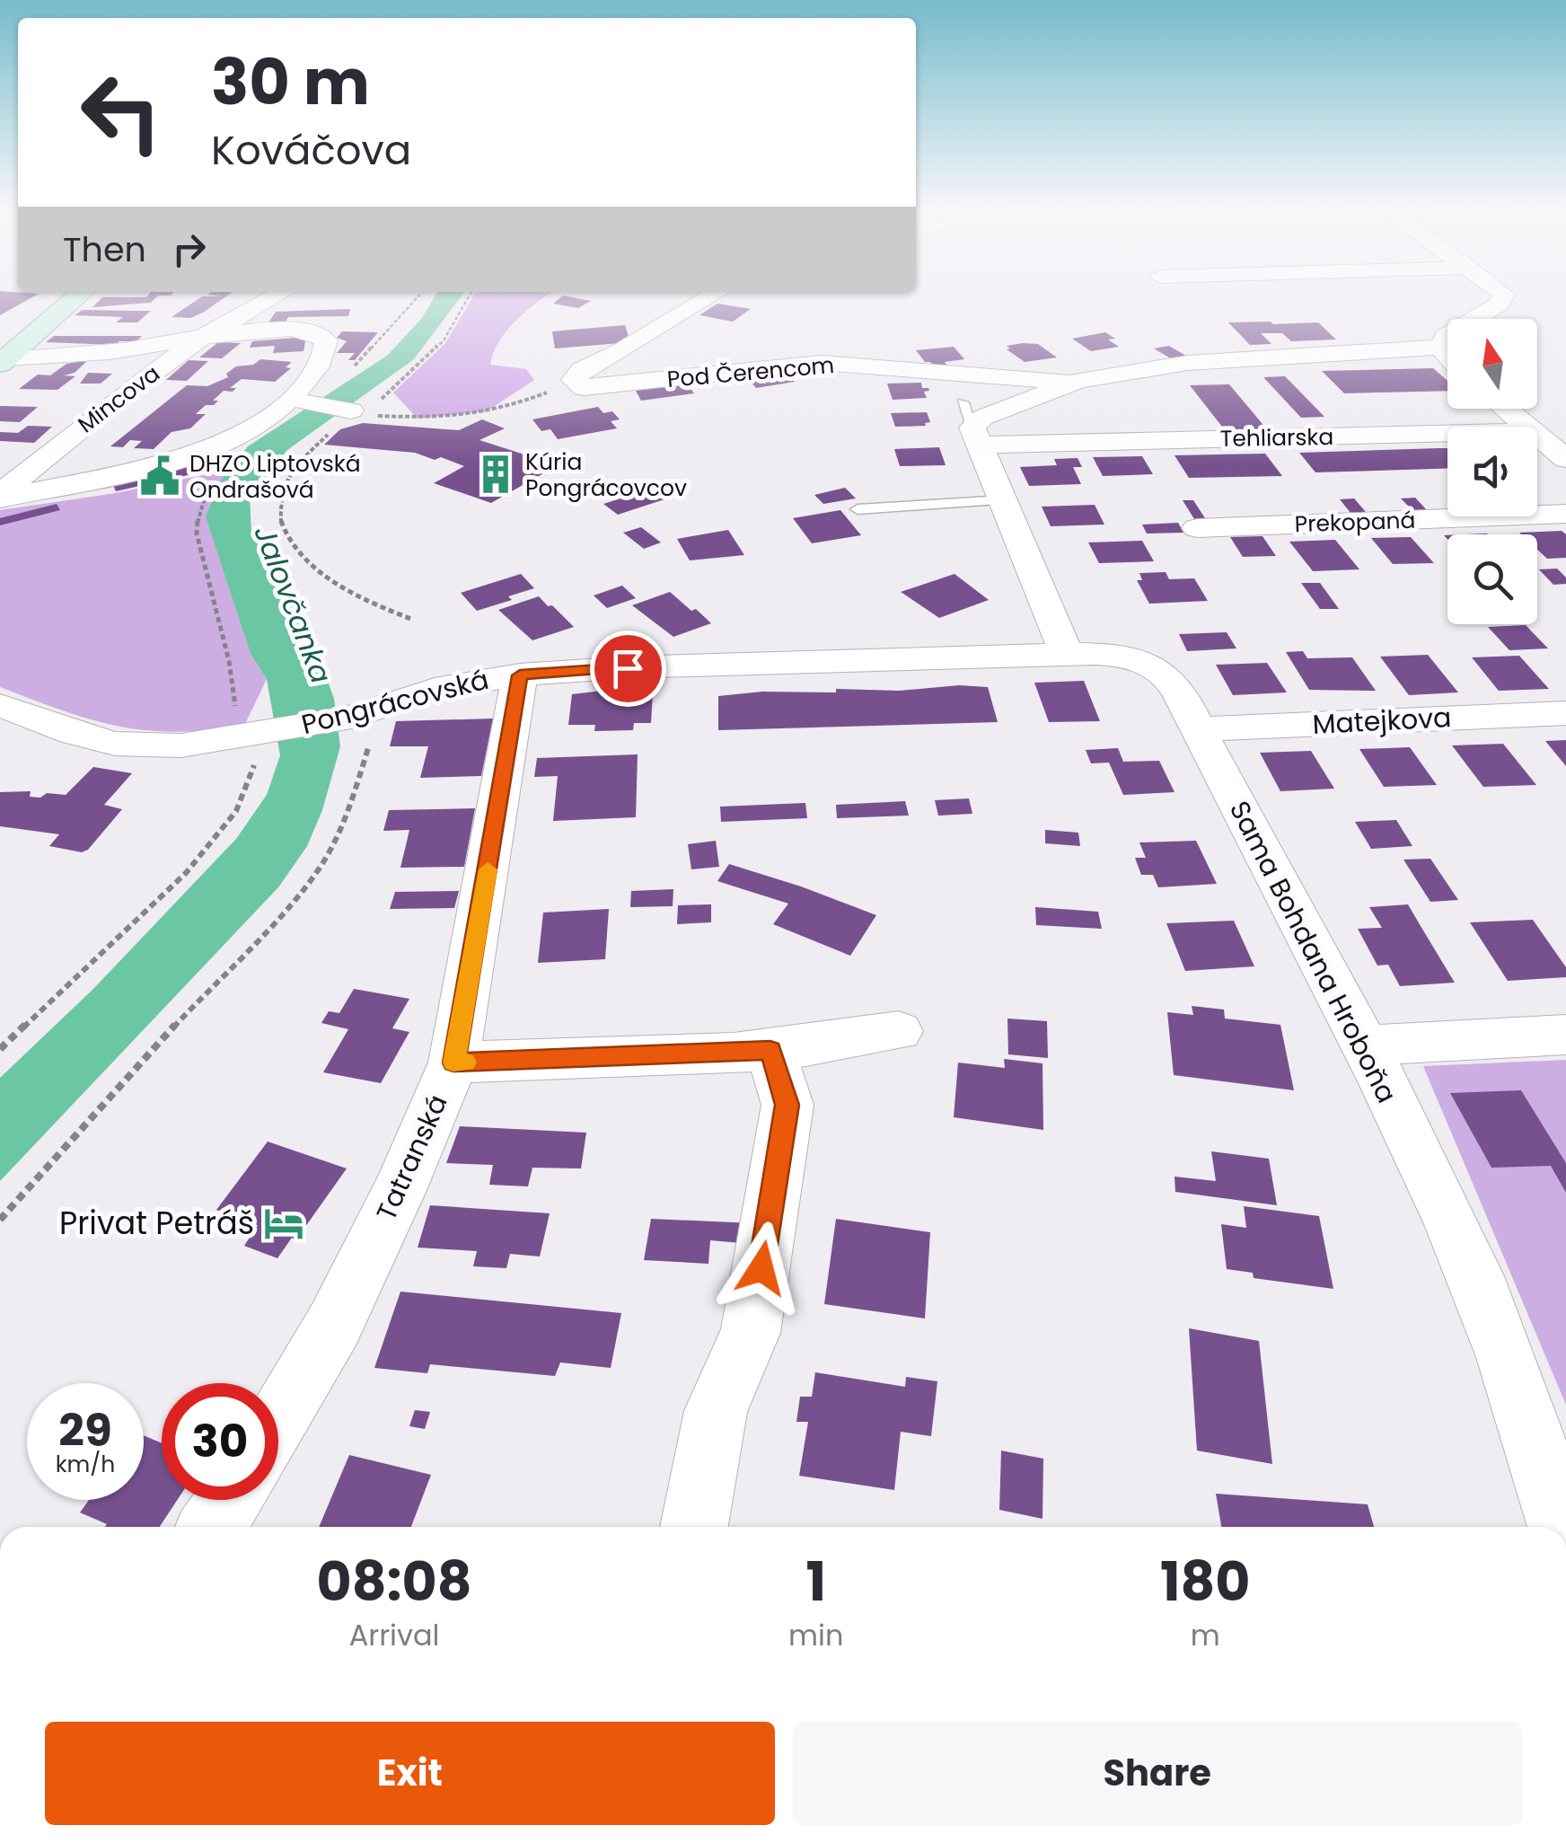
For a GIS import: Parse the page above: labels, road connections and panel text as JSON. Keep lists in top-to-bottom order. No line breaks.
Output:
{"streets":{"street":["Pod Čerencom","Mincova","Tehliarska","Prekopaná","Pongrácovská","Matejkova","Sama Bohdana Hroboňa","Tatranská"]},"crossings":[["Pod Čerencom","Tehliarska"],["Pongrácovská","Sama Bohdana Hroboňa"],["Pongrácovská","Tatranská"],["Matejkova","Sama Bohdana Hroboňa"]],"water":["Jalovčanka"],"places":{"building":["Kúria Pongrácovcov"],"public building":["DHZO Liptovská Ondrašová"],"hotel":["Privat Petráš"]},"north":"top","page":{"turn":["30 m","Kováčova"],"then":"Then","speed":"29 km/h","limit":"30","eta":["08:08","Arrival","1","min","180","m"],"buttons":["Exit","Share"]}}
